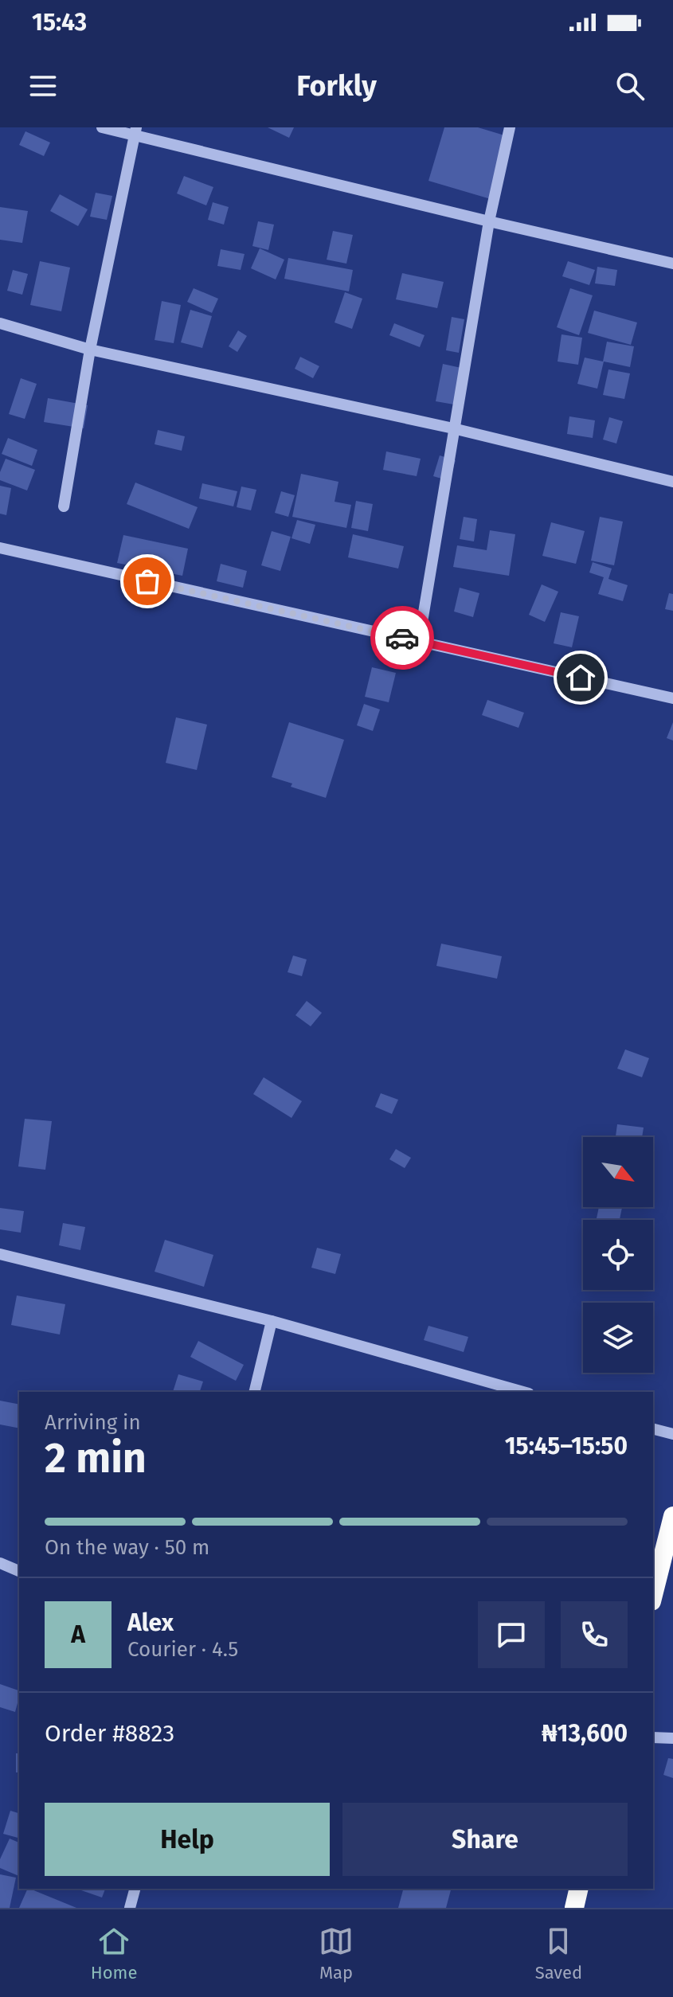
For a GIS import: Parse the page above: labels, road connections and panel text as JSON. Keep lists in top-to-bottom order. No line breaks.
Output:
{"north":"bottom right","page":{"status":"15:43","header":"Forkly","heading":["2 min","Arriving in","15:45–15:50"],"panel":["Alex","Courier · 4.5","Order #8823","₦13,600"],"bar":"On the way · 50 m","round":"A","buttons":["Help","Share"],"tabs":["Home","Map","Saved"]}}
